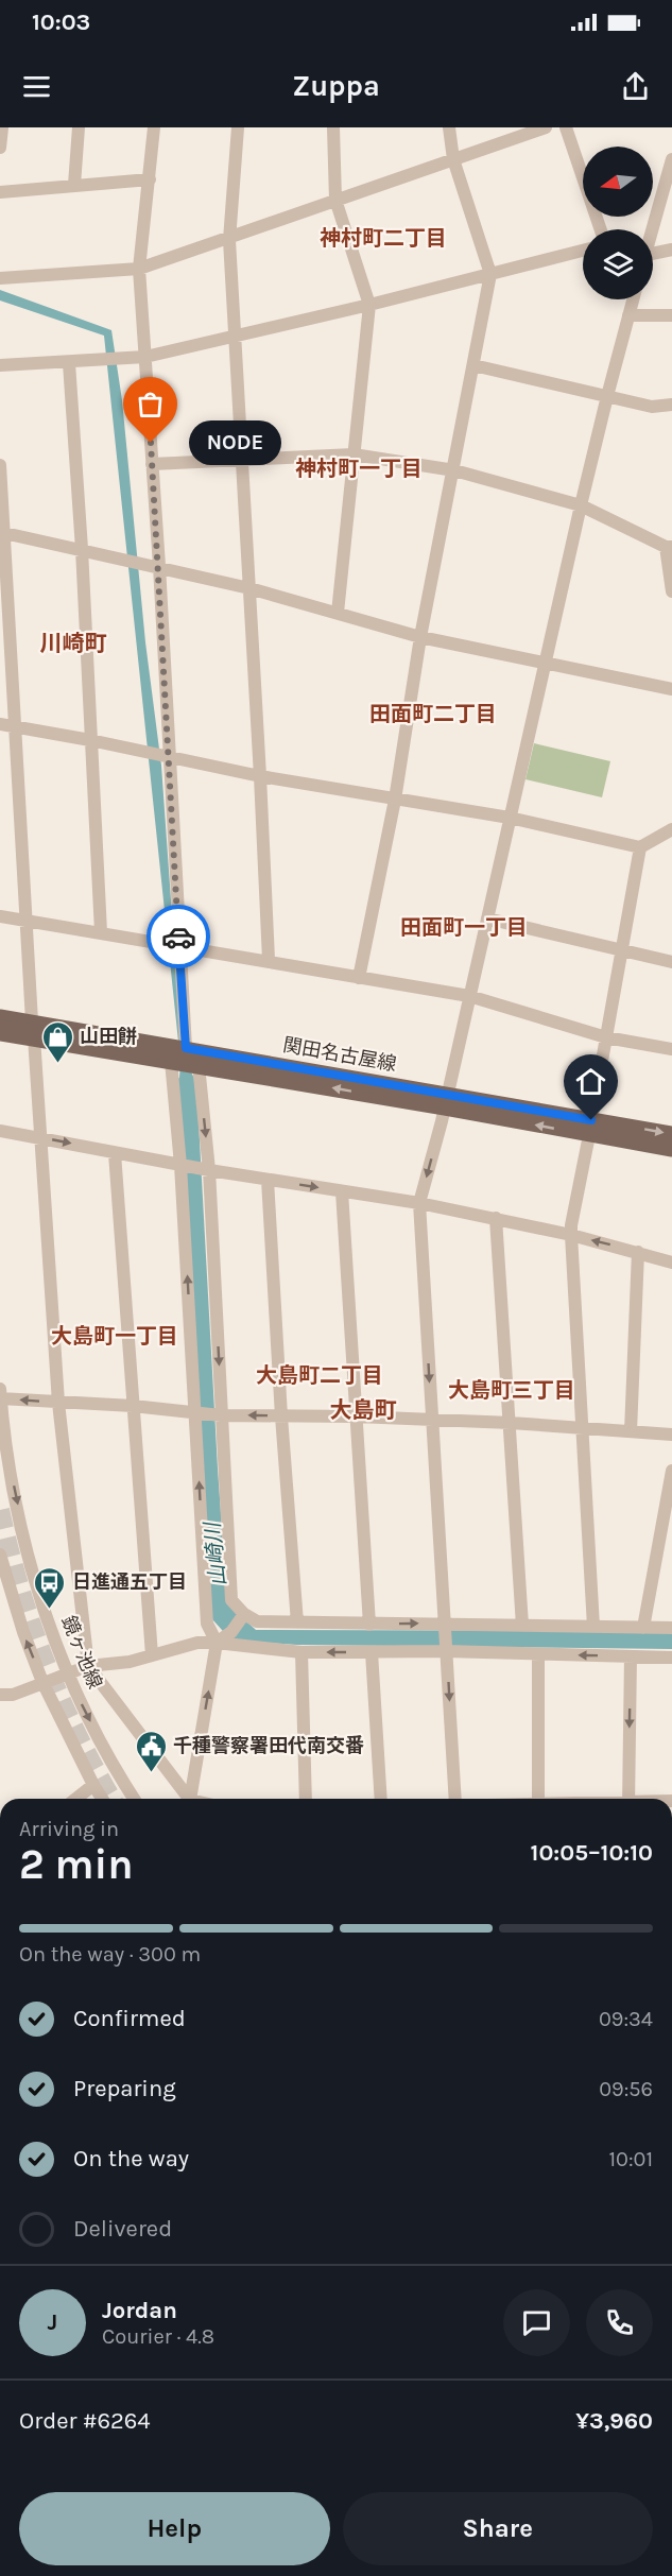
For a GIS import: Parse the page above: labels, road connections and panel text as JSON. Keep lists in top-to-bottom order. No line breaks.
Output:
{"streets":{"main road":["関田名古屋線"],"street":["鏡ヶ池線"]},"districts":["神村町二丁目","神村町一丁目","川崎町","田面町二丁目","田面町一丁目","大島町一丁目","大島町二丁目","大島町三丁目","大島町"],"water":["山崎川"],"places":{"other":["NODE"],"shop":["山田餅"],"bus stop":["日進通五丁目"],"public building":["千種警察署田代南交番"]},"north":"left","page":{"status":"10:03","header":"Zuppa","bubble":"NODE","heading":["2 min","Arriving in","10:05–10:10"],"panel":["Jordan","Courier · 4.8","Order #6264","¥3,960"],"bar":"On the way · 300 m","list":[["Confirmed","09:34"],["Preparing","09:56"],["On the way","10:01"],"Delivered"],"round":"J","buttons":["Help","Share"]}}
